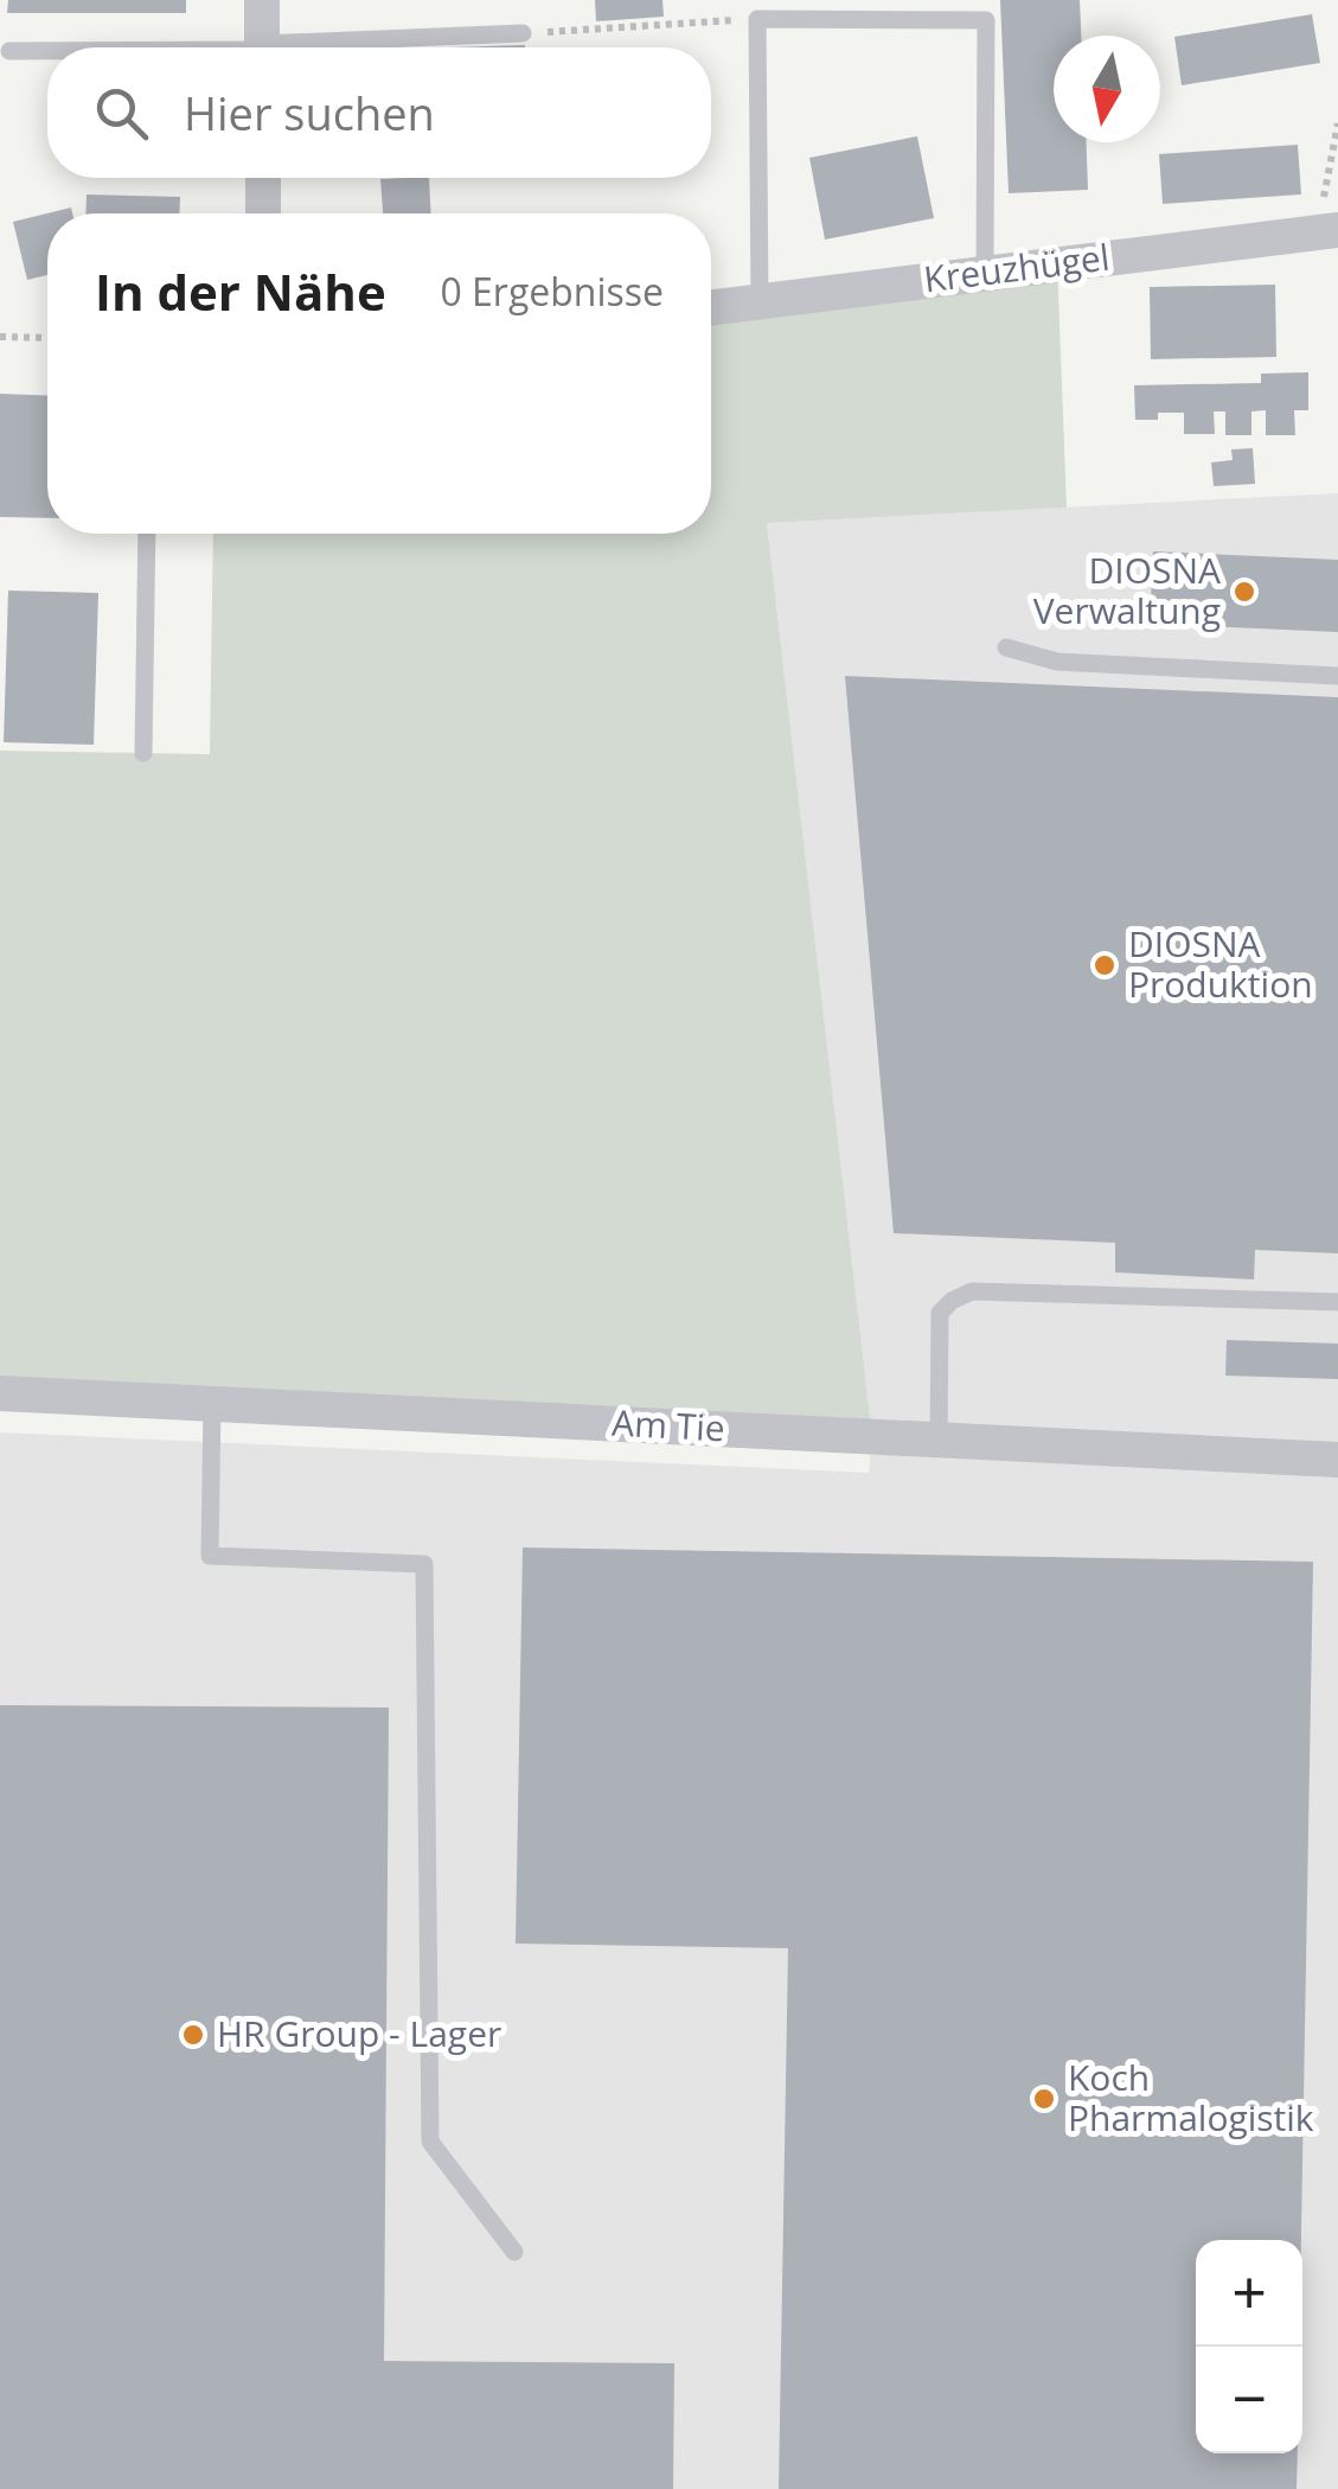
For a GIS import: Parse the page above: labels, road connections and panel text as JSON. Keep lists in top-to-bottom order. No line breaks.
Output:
{"streets":{"street":["Kreuzhügel","Am Tie"]},"places":["DIOSNA Verwaltung","DIOSNA Produktion","HR Group - Lager","Koch Pharmalogistik"],"north":"bottom","page":{"search":"Hier suchen","heading":["In der Nähe","0 Ergebnisse"],"map_buttons":["+","−"]}}
